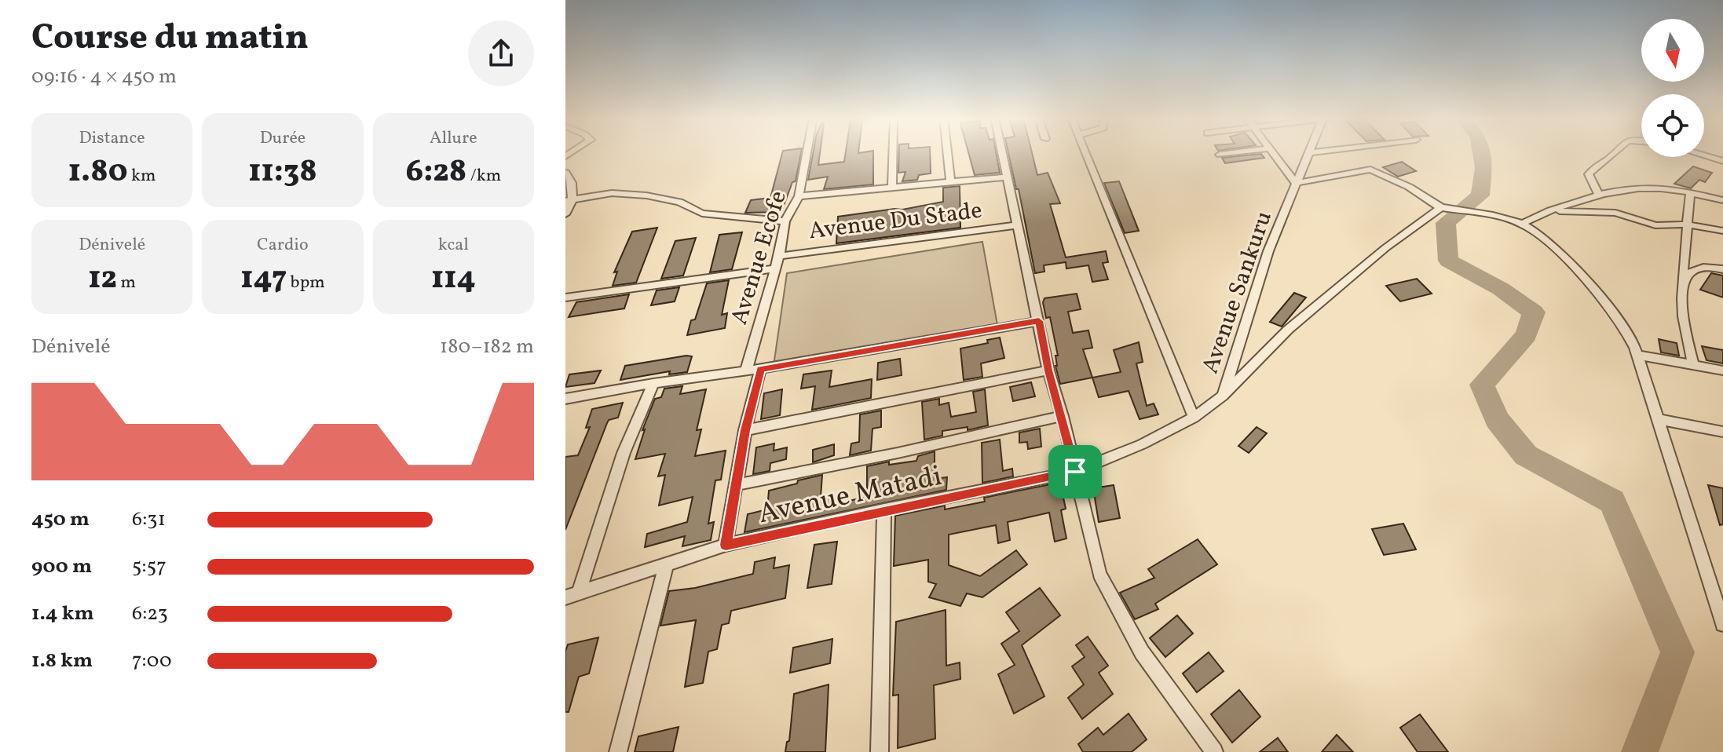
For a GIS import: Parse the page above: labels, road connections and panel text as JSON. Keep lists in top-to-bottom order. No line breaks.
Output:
{"streets":{"street":["Avenue Du Stade","Avenue Ecofe","Avenue Sankuru","Avenue Matadi"]},"crossings":[["Avenue Du Stade","Avenue Ecofe"],["Avenue Sankuru","Avenue Matadi"]],"north":"bottom","page":{"heading":["Course du matin","09:16 · 4 × 450 m"],"stats":[["Distance","1.80 km"],["Durée","11:38"],["Allure","6:28 /km"],["Dénivelé","12 m"],["Cardio","147 bpm"],["kcal","114"]],"chart":["Dénivelé","180–182 m"],"list":[{"name":"450 m","note":"6:31"},{"name":"900 m","note":"5:57"},{"name":"1.4 km","note":"6:23"},{"name":"1.8 km","note":"7:00"}]}}
